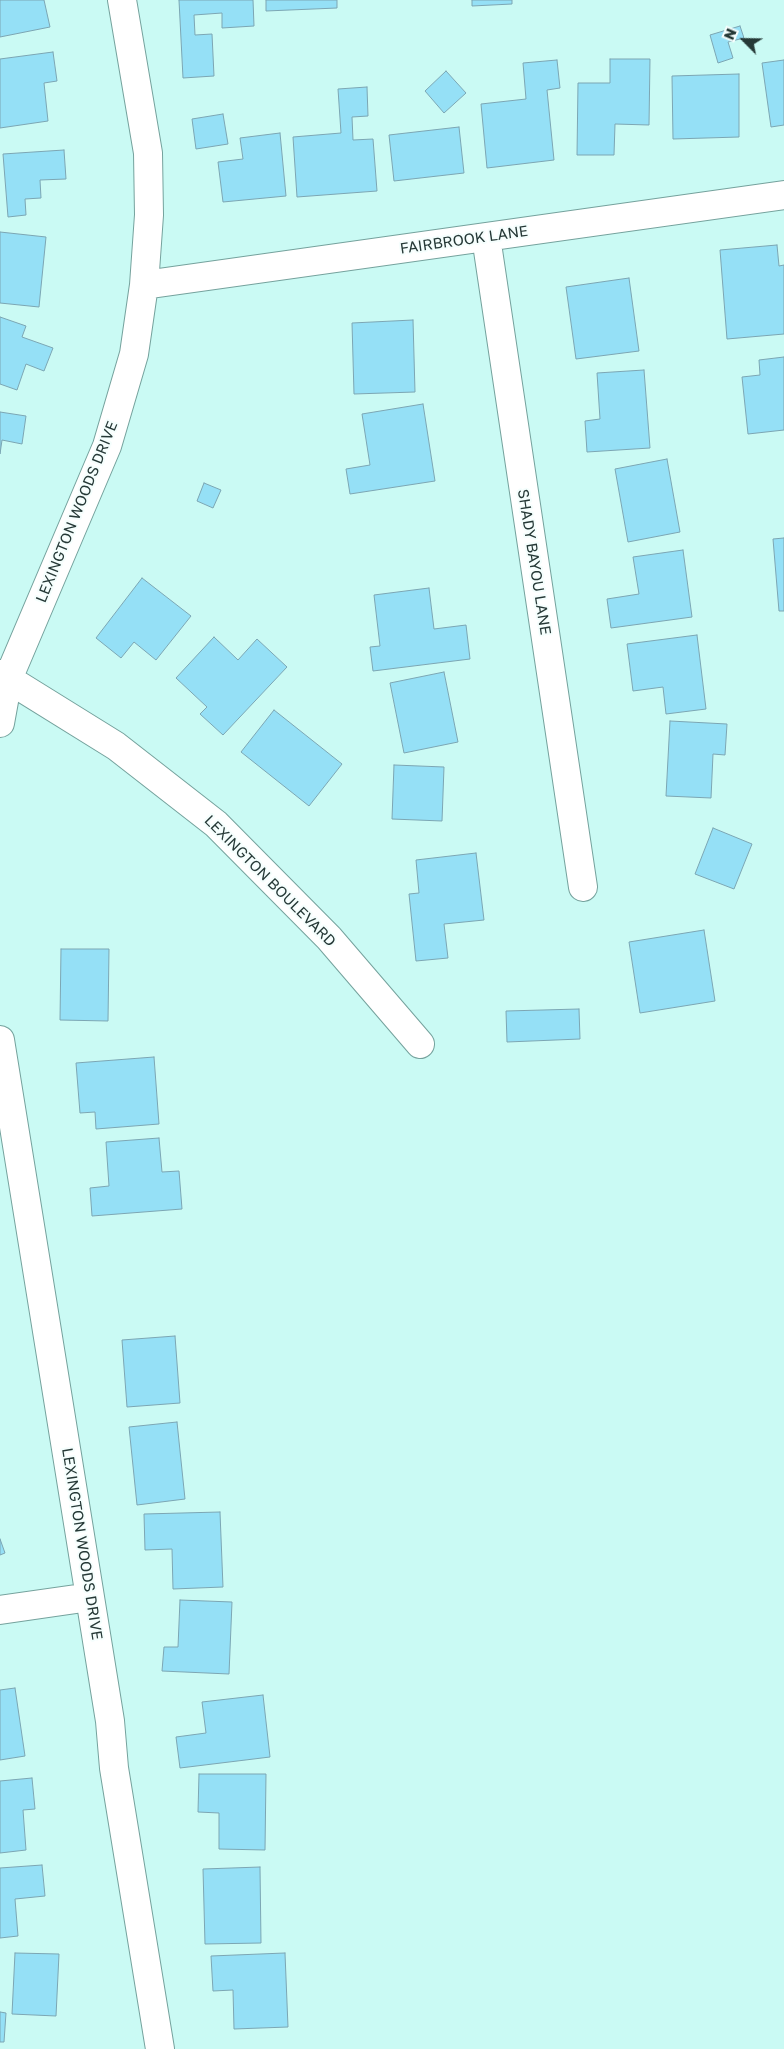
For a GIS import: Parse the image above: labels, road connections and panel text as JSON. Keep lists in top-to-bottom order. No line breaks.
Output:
{"streets":{"street":["FAIRBROOK LANE","LEXINGTON WOODS DRIVE","SHADY BAYOU LANE","LEXINGTON BOULEVARD"]},"crossings":[["FAIRBROOK LANE","LEXINGTON WOODS DRIVE"],["FAIRBROOK LANE","SHADY BAYOU LANE"],["LEXINGTON WOODS DRIVE","LEXINGTON BOULEVARD"]],"north":"top left"}
